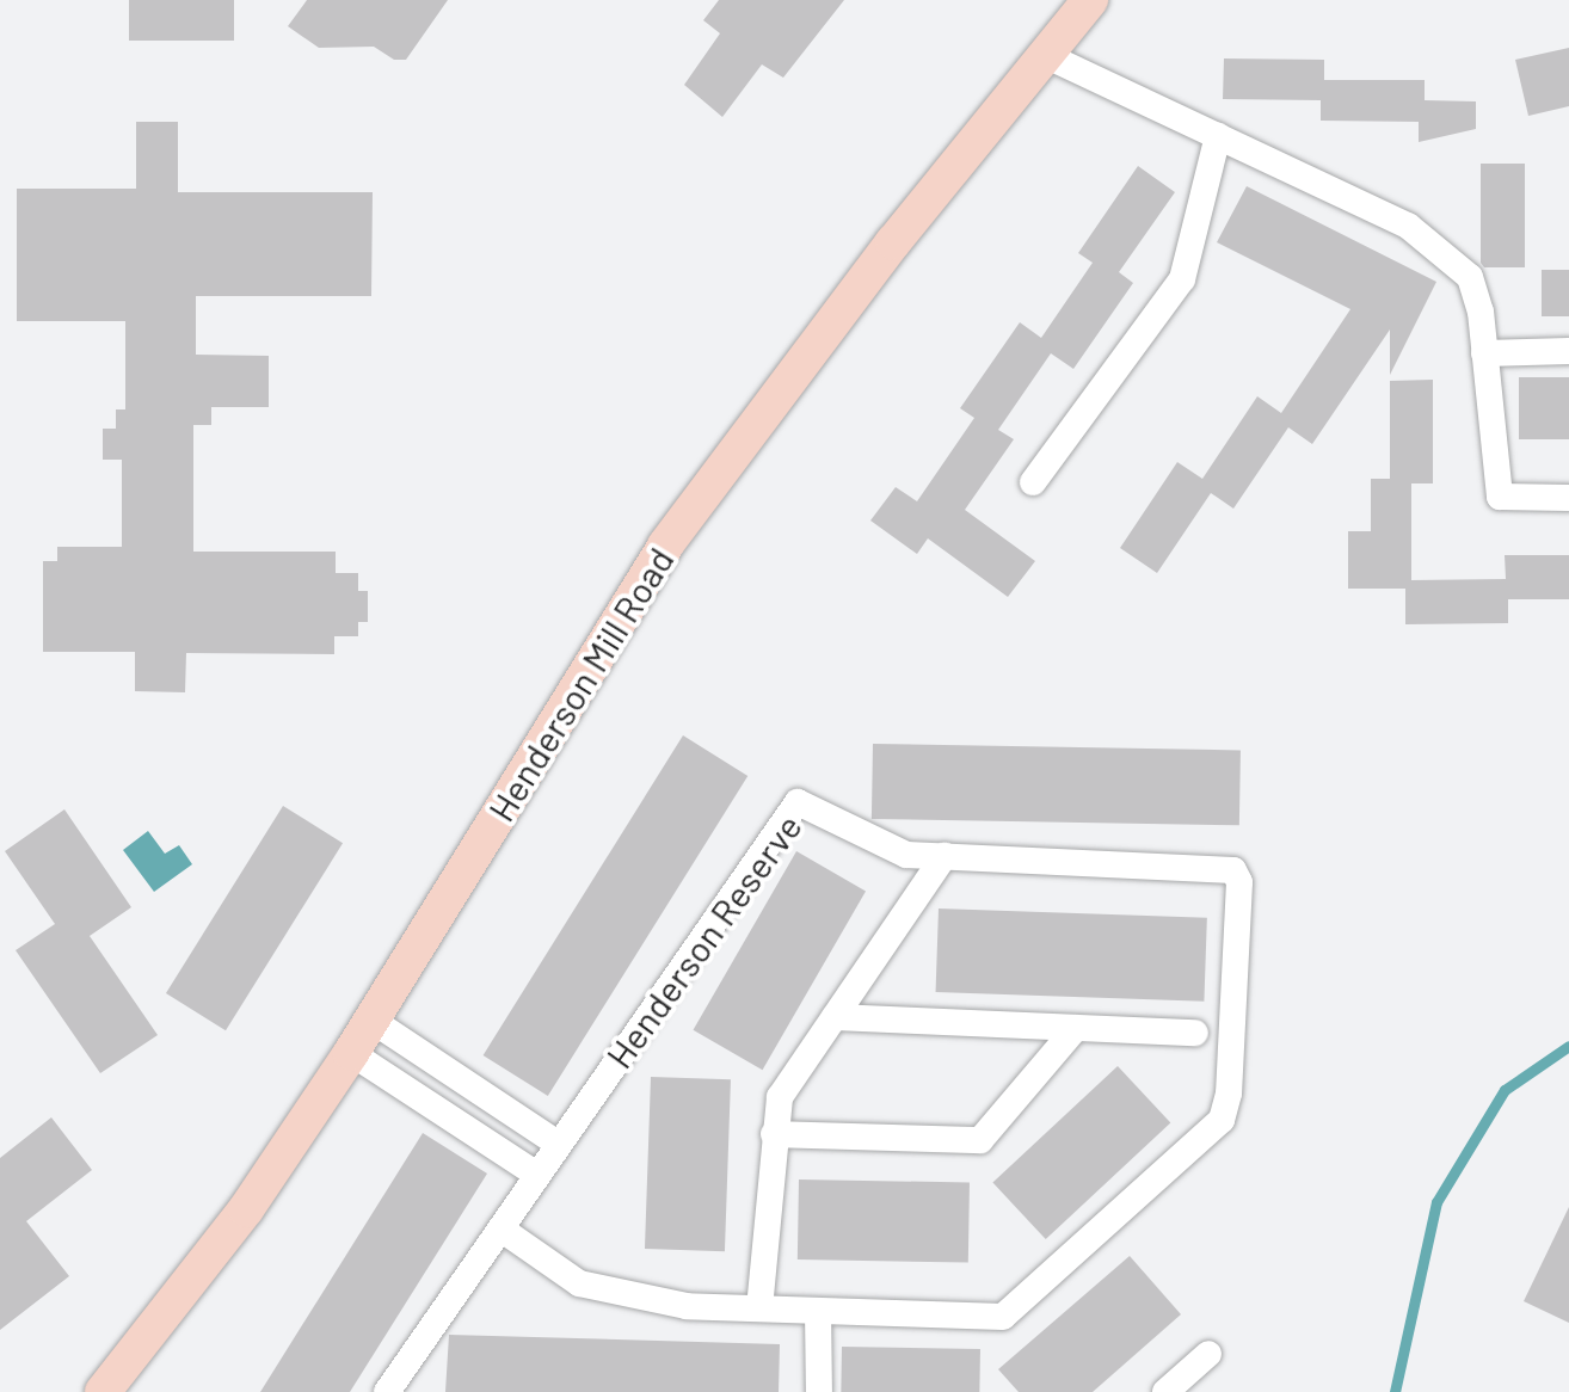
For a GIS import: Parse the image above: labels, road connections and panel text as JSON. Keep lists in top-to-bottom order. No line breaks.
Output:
{"streets":{"street":["Henderson Mill Road","Henderson Reserve"]}}
